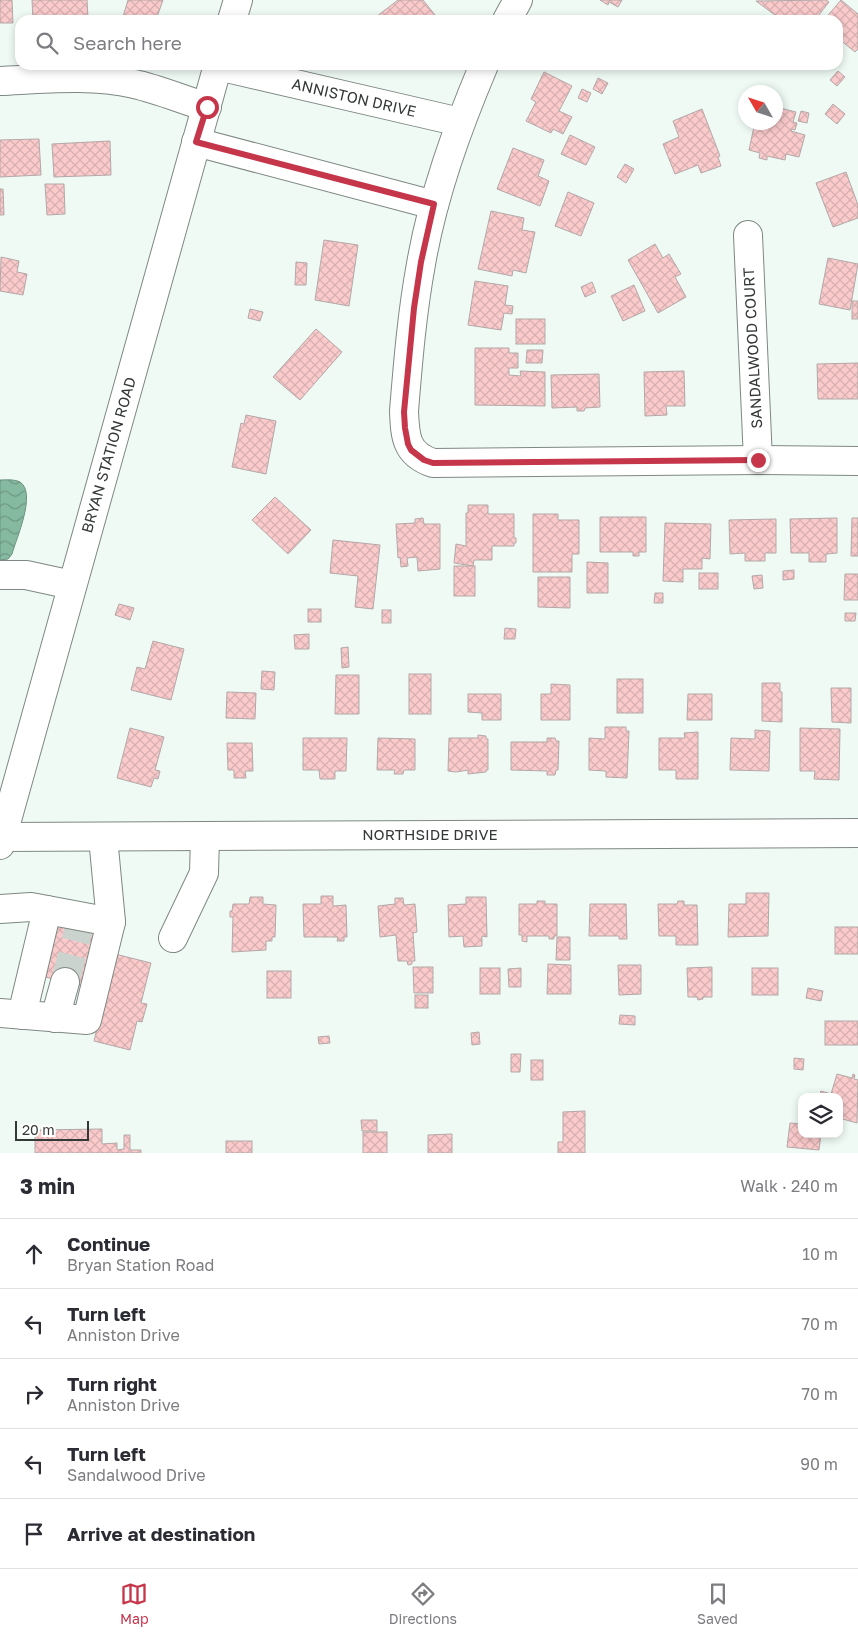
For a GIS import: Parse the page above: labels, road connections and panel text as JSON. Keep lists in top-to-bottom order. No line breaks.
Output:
{"streets":{"street":["ANNISTON DRIVE","SANDALWOOD COURT","BRYAN STATION ROAD","NORTHSIDE DRIVE"]},"crossings":[["BRYAN STATION ROAD","NORTHSIDE DRIVE"]],"scale_bar":"20 m","north":"top left","page":{"search":"Search here","scale":"20 m","heading":["3 min","Walk · 240 m"],"list":[["Continue","Bryan Station Road","10 m"],["Turn left","Anniston Drive","70 m"],["Turn right","Anniston Drive","70 m"],["Turn left","Sandalwood Drive","90 m"],"Arrive at destination"],"nav":["Map","Directions","Saved"]}}
